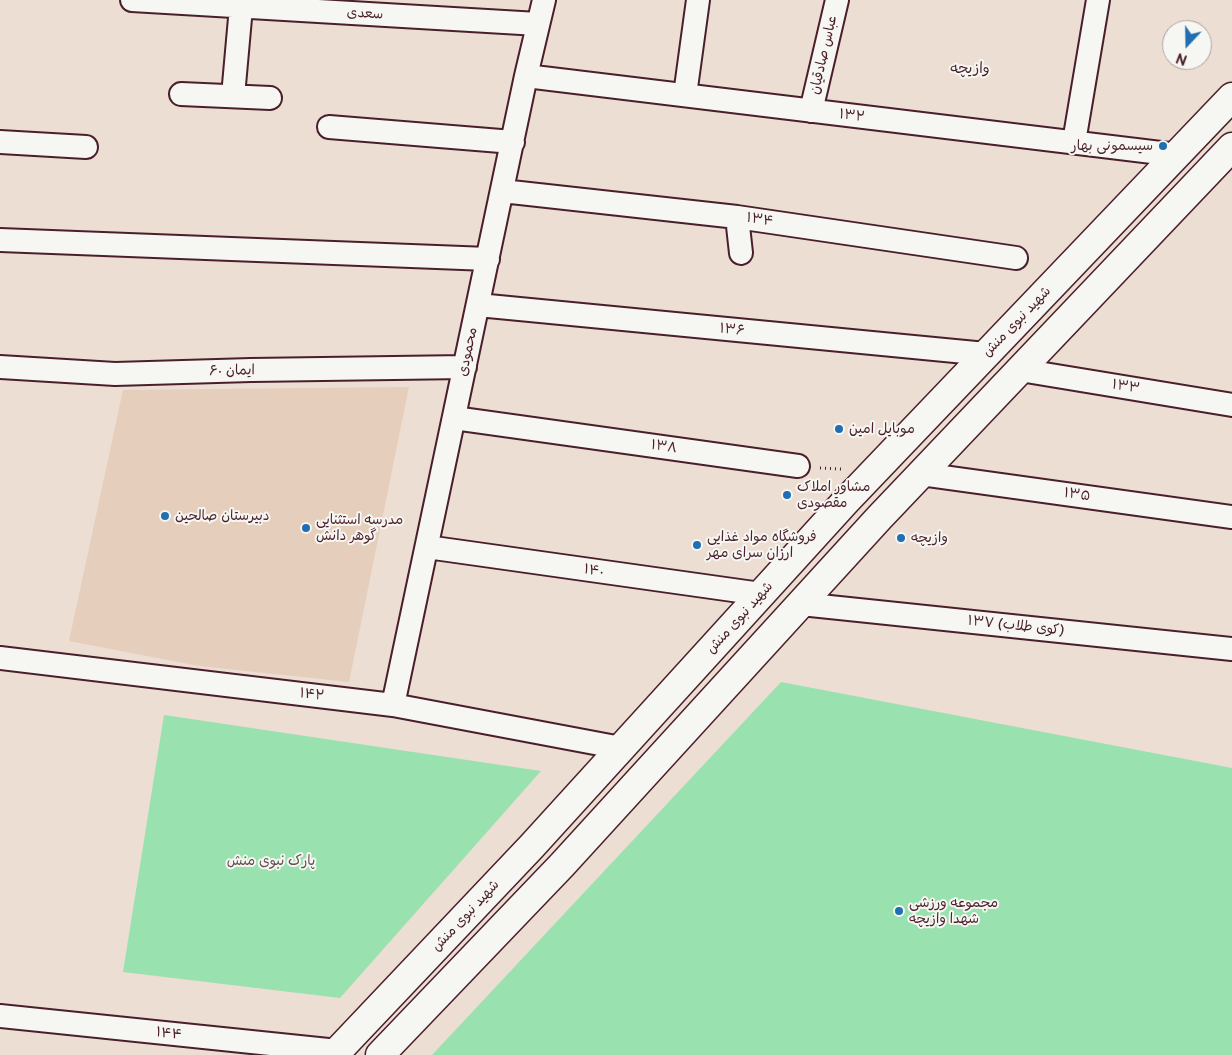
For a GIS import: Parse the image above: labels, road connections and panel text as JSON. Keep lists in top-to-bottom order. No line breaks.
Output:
{"streets":{"main road":["شهید نبوی منش"],"street":["سعدی","عباس صادقیان","۱۳۲","۱۳۴","۱۳۶","محمودی","ایمان ۶۰","۱۳۳","۱۳۸","۱۳۵","۱۴۰","۱۳۷ (کوی طلاب)","۱۴۲","۱۴۴"]},"crossings":[["سعدی","محمودی"],["عباس صادقیان","۱۳۲"],["۱۳۲","شهید نبوی منش"],["۱۳۲","محمودی"],["۱۳۴","محمودی"],["شهید نبوی منش","۱۳۶"],["شهید نبوی منش","۱۴۰"],["شهید نبوی منش","۱۴۲"],["شهید نبوی منش","۱۴۴"],["۱۳۶","محمودی"],["محمودی","ایمان ۶۰"],["محمودی","۱۳۸"],["محمودی","۱۴۰"],["محمودی","۱۴۲"]],"districts":["وازیچه"],"parks":["پارک نبوی منش"],"places":["سیسمونی بهار","موبایل امین","مشاور املاک مقصودی","دبیرستان صالحین","مدرسه استثنایی گوهر دانش","وازیچه","فروشگاه مواد غذایی ارزان سرای مهر","مجموعه ورزشی شهدا وازیچه"],"north":"bottom"}
